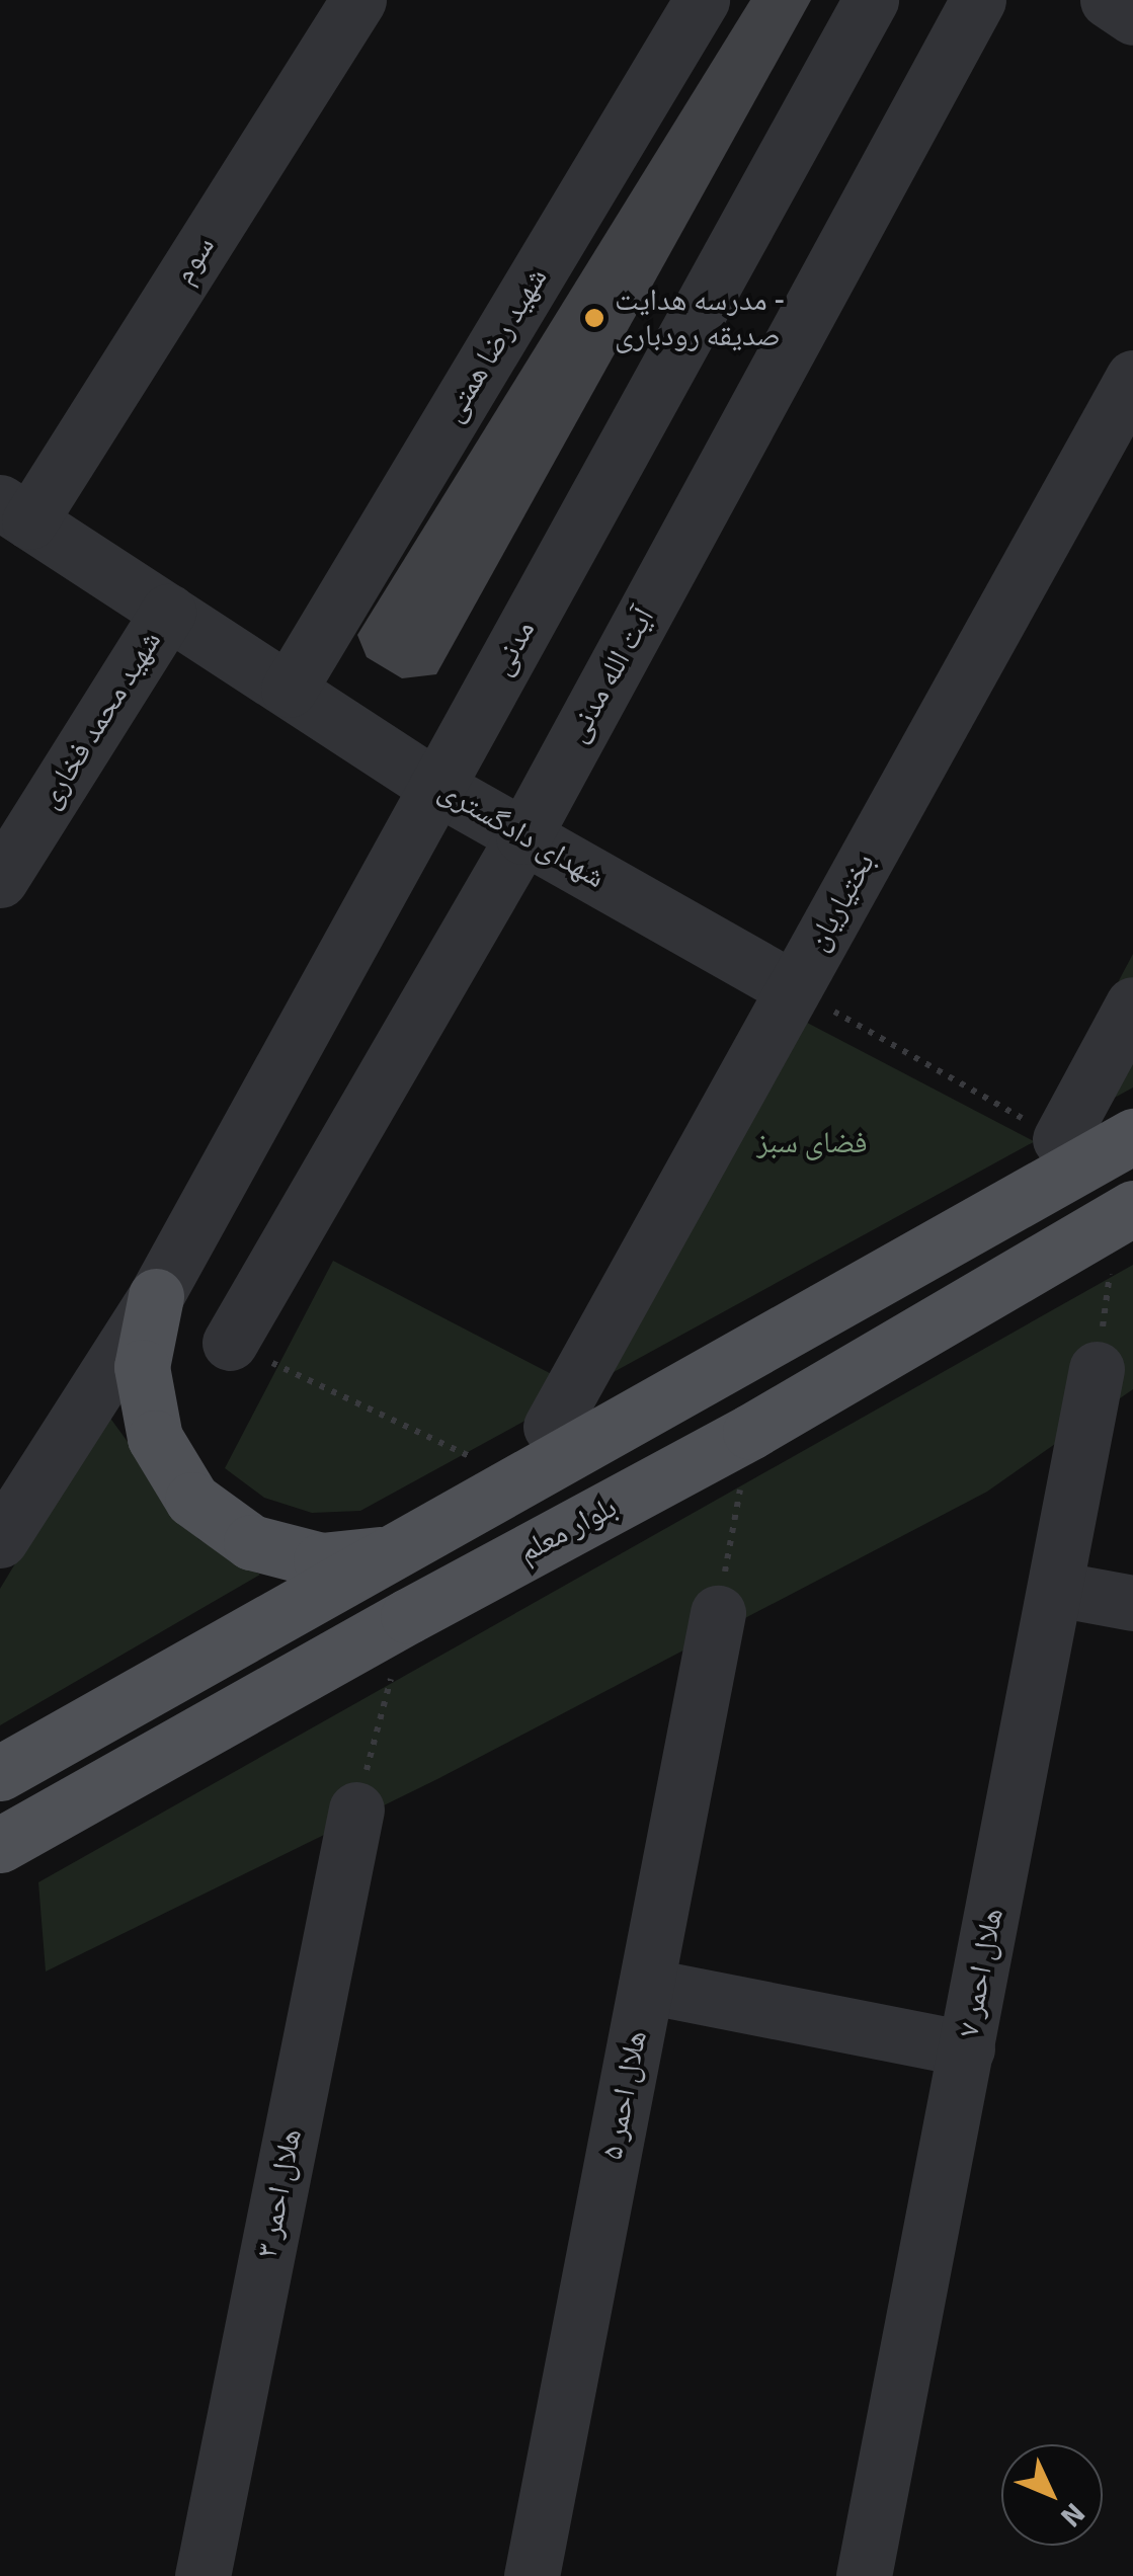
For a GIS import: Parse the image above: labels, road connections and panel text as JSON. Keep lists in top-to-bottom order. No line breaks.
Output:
{"streets":{"main road":["بلوار معلم"],"street":["سوم","شهید رضا همتی","مدنی","آیت الله مدنی","شهید محمد فخاری","شهدای دادگستری","بختیاریان","هلال احمر ۷","هلال احمر ۵","هلال احمر ۳"]},"crossings":[["سوم","شهدای دادگستری"],["شهید رضا همتی","شهدای دادگستری"],["مدنی","شهدای دادگستری"],["آیت الله مدنی","شهدای دادگستری"],["شهید محمد فخاری","شهدای دادگستری"],["شهدای دادگستری","بختیاریان"]],"parks":["فضای سبز"],"places":["مدرسه هدایت - صدیقه رودباری"],"north":"bottom right"}
